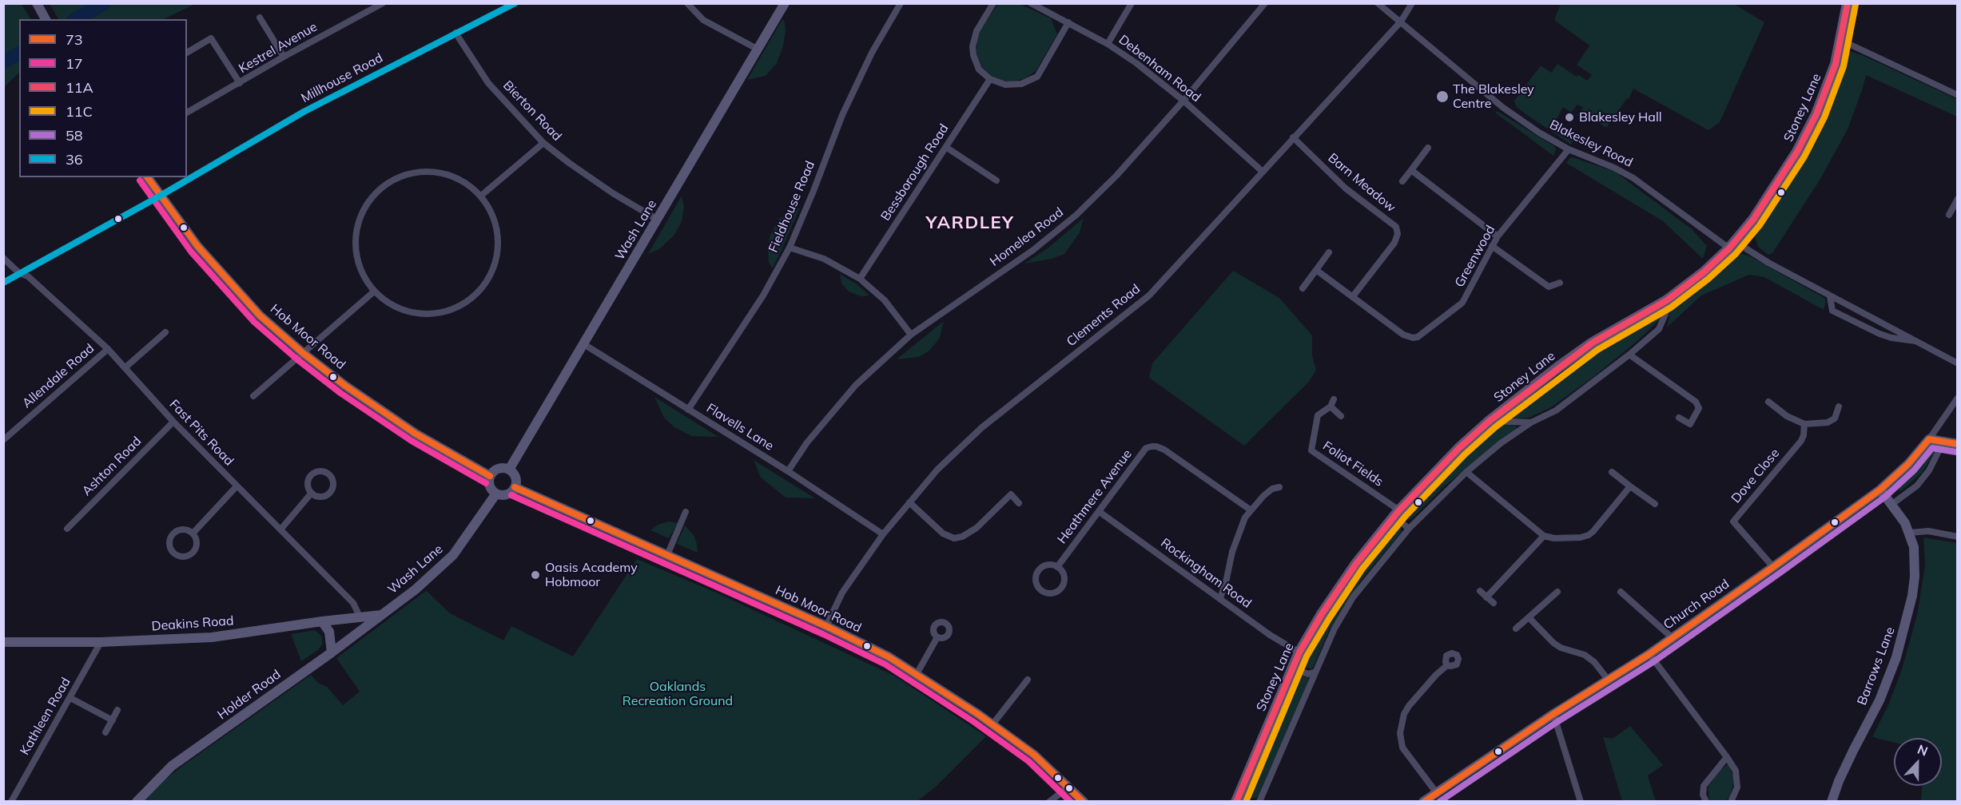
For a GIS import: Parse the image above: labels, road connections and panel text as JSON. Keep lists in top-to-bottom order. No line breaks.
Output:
{"streets":{"main road":["Stoney Lane"],"street":["Kestrel Avenue","Debenham Road","Millhouse Road","Bierton Road","Blakesley Road","Bessborough Road","Barn Meadow","Fieldhouse Road","Wash Lane","Homelea Road","Greenwood","Clements Road","Hob Moor Road","Allendale Road","Flavells Lane","Fast Pits Road","Foliot Fields","Ashton Road","Dove Close","Heathmere Avenue","Rockingham Road","Church Road","Deakins Road","Barrows Lane","Holder Road","Kathleen Road"]},"crossings":[["Debenham Road","Homelea Road"],["Debenham Road","Clements Road"],["Millhouse Road","Bierton Road"],["Millhouse Road","Hob Moor Road"],["Millhouse Road","Fast Pits Road"],["Stoney Lane","Blakesley Road"],["Stoney Lane","Foliot Fields"],["Stoney Lane","Rockingham Road"],["Bierton Road","Wash Lane"],["Blakesley Road","Greenwood"],["Blakesley Road","Clements Road"],["Barn Meadow","Greenwood"],["Barn Meadow","Clements Road"],["Fieldhouse Road","Flavells Lane"],["Wash Lane","Hob Moor Road"],["Wash Lane","Flavells Lane"],["Wash Lane","Deakins Road"],["Wash Lane","Holder Road"],["Homelea Road","Flavells Lane"],["Clements Road","Hob Moor Road"],["Clements Road","Flavells Lane"],["Allendale Road","Fast Pits Road"],["Fast Pits Road","Ashton Road"],["Fast Pits Road","Deakins Road"],["Dove Close","Church Road"],["Heathmere Avenue","Rockingham Road"],["Church Road","Barrows Lane"],["Deakins Road","Holder Road"],["Deakins Road","Kathleen Road"]],"districts":["YARDLEY"],"parks":["Oaklands Recreation Ground"],"places":["The Blakesley Centre","Blakesley Hall","Oasis Academy Hobmoor"],"lines":["transit line 11A","transit line 36","transit line 11C","transit line 73","transit line 17","transit line 58"],"legend":["73","17","11A","11C","58","36"],"north":"top"}
